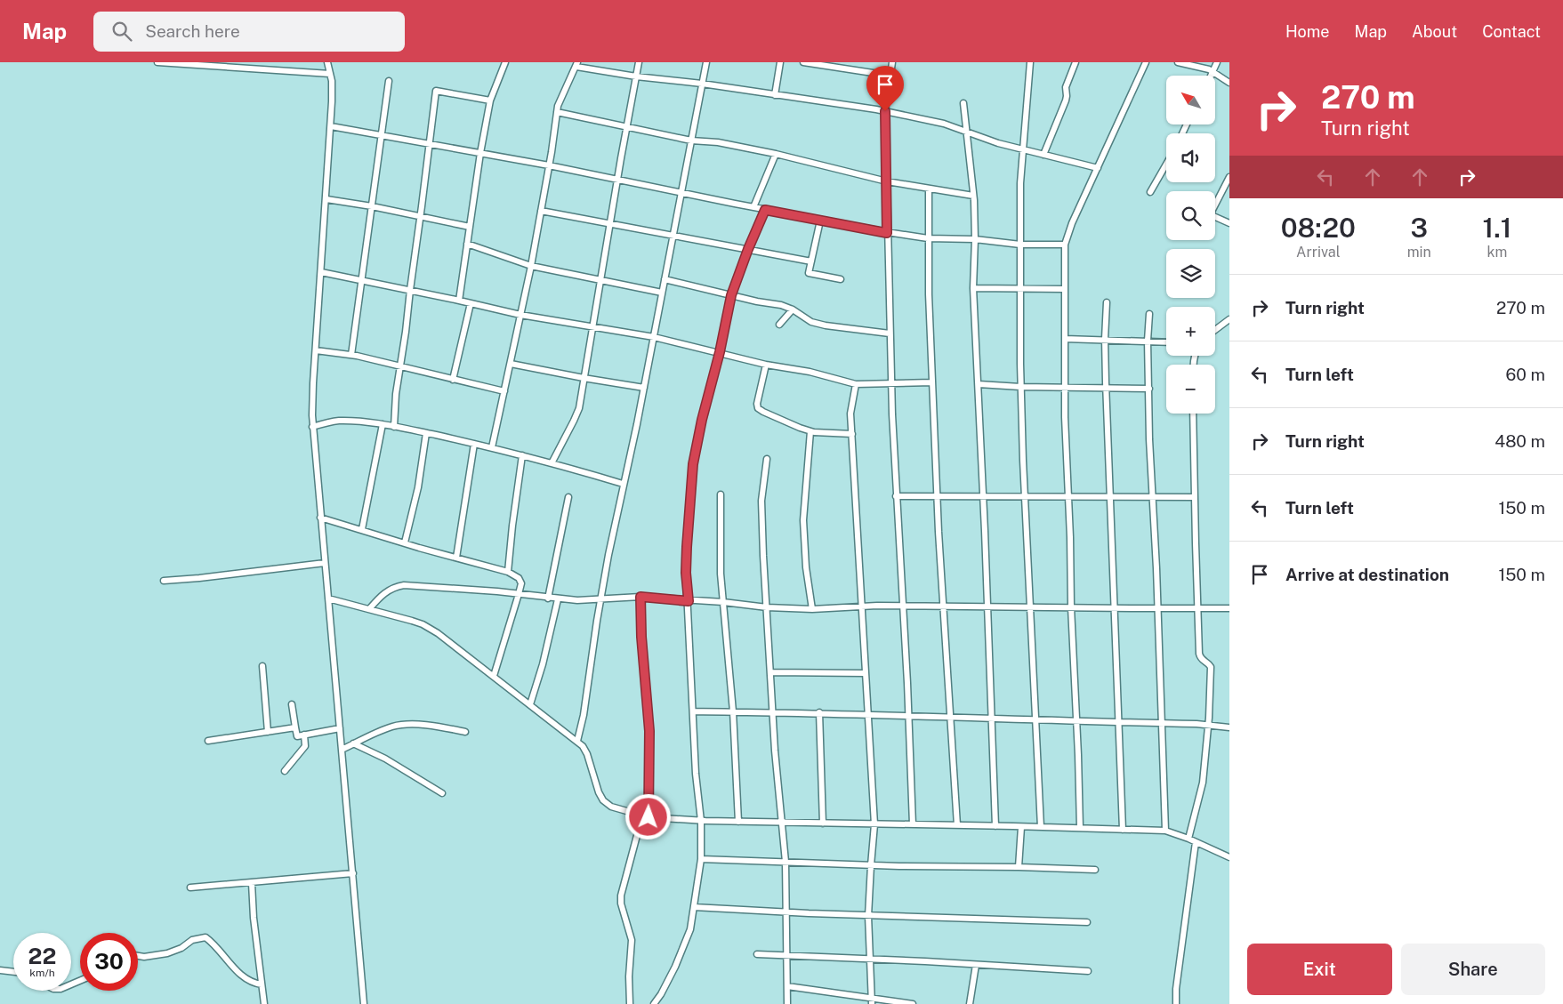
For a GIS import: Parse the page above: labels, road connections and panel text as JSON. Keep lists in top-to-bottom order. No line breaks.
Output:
{"north":"top left","page":{"header":"Map","search":"Search here","nav":["Home","Map","About","Contact"],"turn":["270 m","Turn right"],"map_buttons":["+","−"],"eta":["08:20","Arrival","3","min","1.1","km"],"list":[{"name":"Turn right","value":"270 m"},{"name":"Turn left","value":"60 m"},{"name":"Turn right","value":"480 m"},{"name":"Turn left","value":"150 m"},{"name":"Arrive at destination","value":"150 m"}],"speed":"22 km/h","limit":"30","buttons":["Exit","Share"]}}
